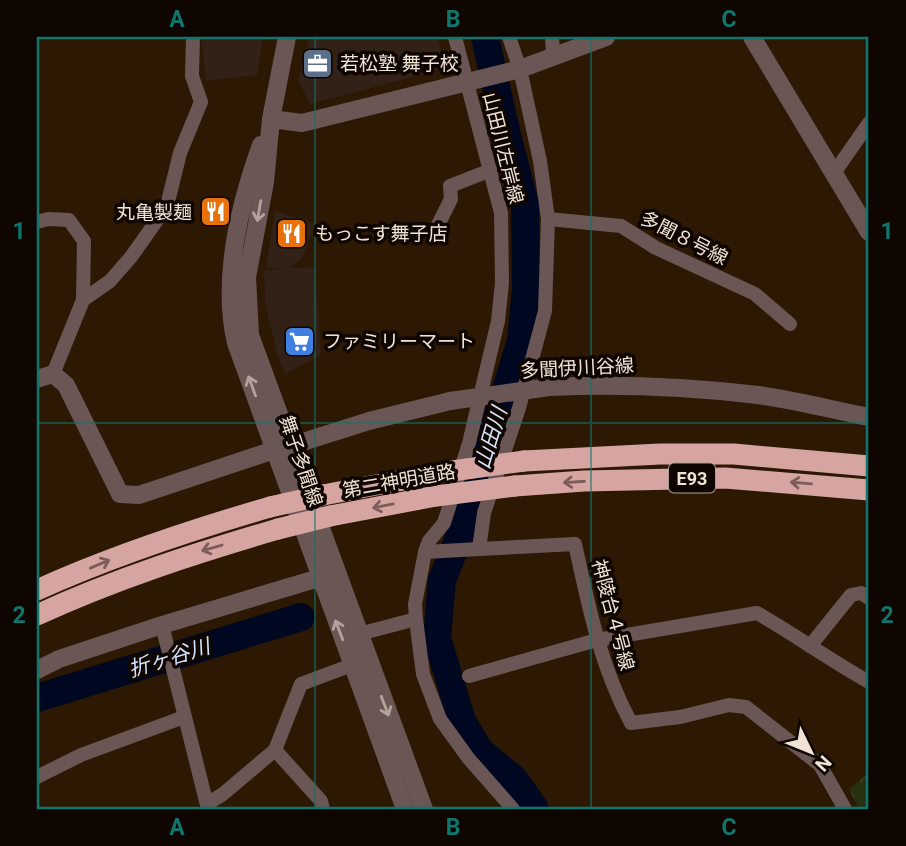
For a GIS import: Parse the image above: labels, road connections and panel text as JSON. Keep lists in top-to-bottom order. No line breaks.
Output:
{"streets":{"highway":["E93","第二神明道路"],"street":["山田川左岸線","多聞８号線","多聞伊川谷線","舞子多聞線","神陵台４号線"]},"crossings":[["多聞伊川谷線","舞子多聞線"]],"water":["山田川","折ヶ谷川"],"places":{"office":["若松塾 舞子校"],"restaurant":["丸亀製麺","もっこす舞子店"],"supermarket":["ファミリーマート"]},"north":"bottom right","grid":{"columns":["A","B","C"],"rows":["1","2"]}}
